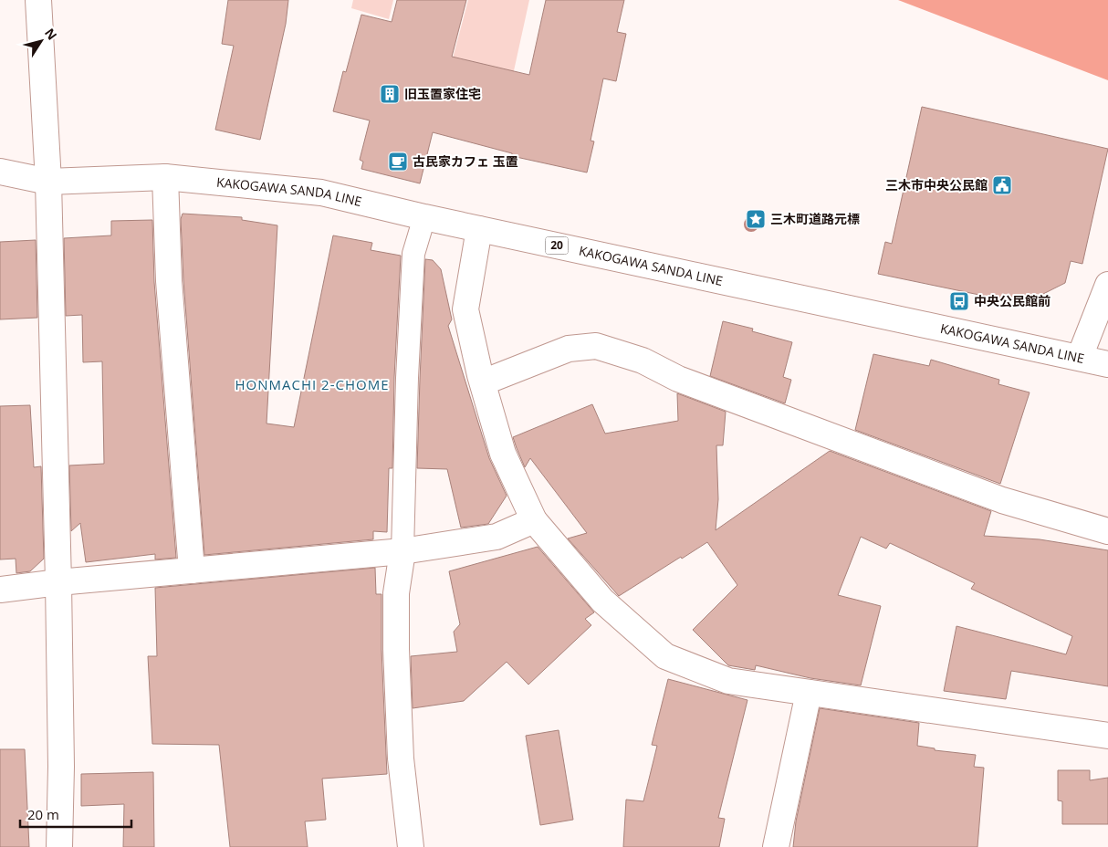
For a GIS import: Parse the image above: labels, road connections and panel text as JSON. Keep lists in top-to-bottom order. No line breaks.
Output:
{"streets":{"street":["KAKOGAWA SANDA LINE","20"]},"districts":["HONMACHI 2-CHOME"],"places":{"building":["旧玉置家住宅"],"cafe":["古民家カフェ 玉置"],"public building":["三木市中央公民館"],"place":["三木町道路元標"],"bus stop":["中央公民館前"]},"scale_bar":"20 m","north":"top right"}
